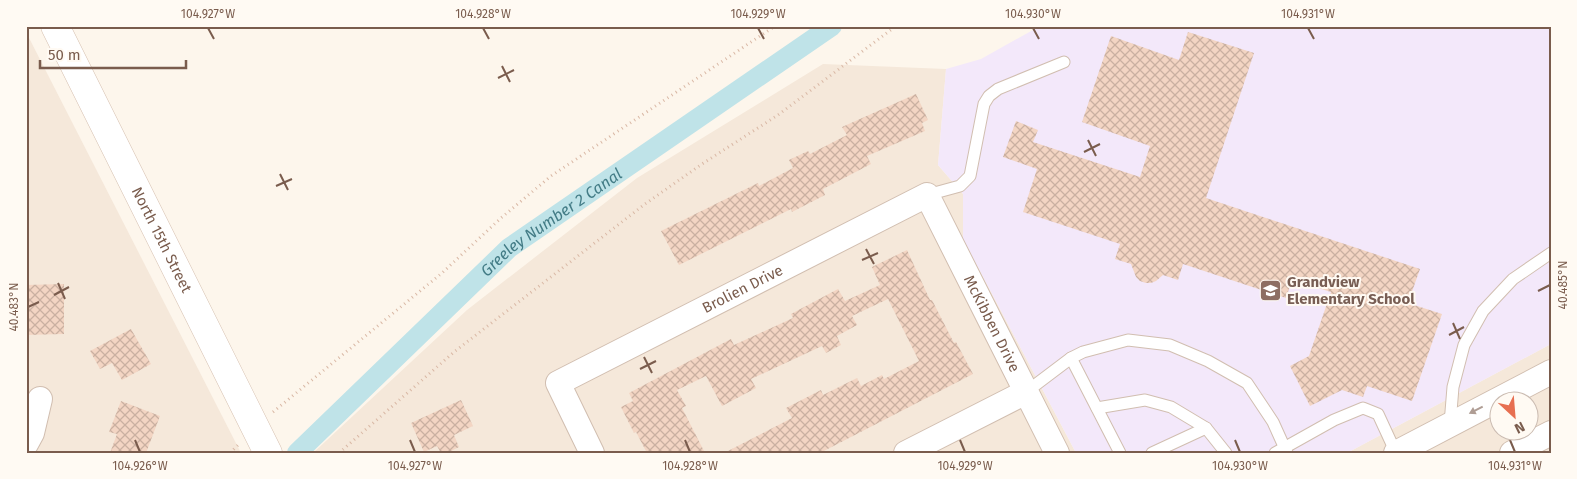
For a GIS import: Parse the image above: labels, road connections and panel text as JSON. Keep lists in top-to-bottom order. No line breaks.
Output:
{"streets":{"street":["North 15th Street","Brolien Drive","McKibben Drive"]},"crossings":[["Brolien Drive","McKibben Drive"]],"water":["Greeley Number 2 Canal"],"places":{"school or university":["Grandview Elementary School"]},"scale_bar":"50 m","north":"bottom right","coordinates":["104.927°W","104.928°W","104.929°W","104.930°W","104.931°W","40.485°N","40.483°N","104.926°W"]}
